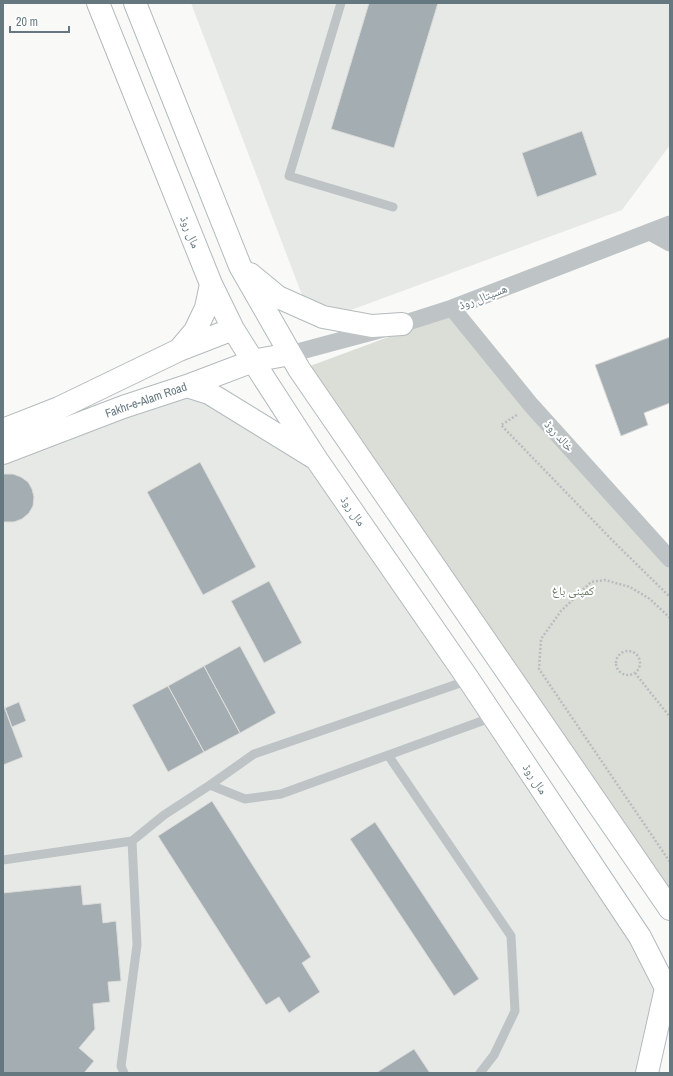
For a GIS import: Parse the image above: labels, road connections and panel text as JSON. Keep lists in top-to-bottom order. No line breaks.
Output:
{"streets":{"main road":["مال روڈ","Fakhr-e-Alam Road"],"street":["ھسپتال روڈ","خالد روڈ"]},"crossings":[["مال روڈ","Fakhr-e-Alam Road"],["ھسپتال روڈ","Fakhr-e-Alam Road"],["ھسپتال روڈ","خالد روڈ"]],"parks":["کمپنی باغ"],"scale_bar":"20 m"}
